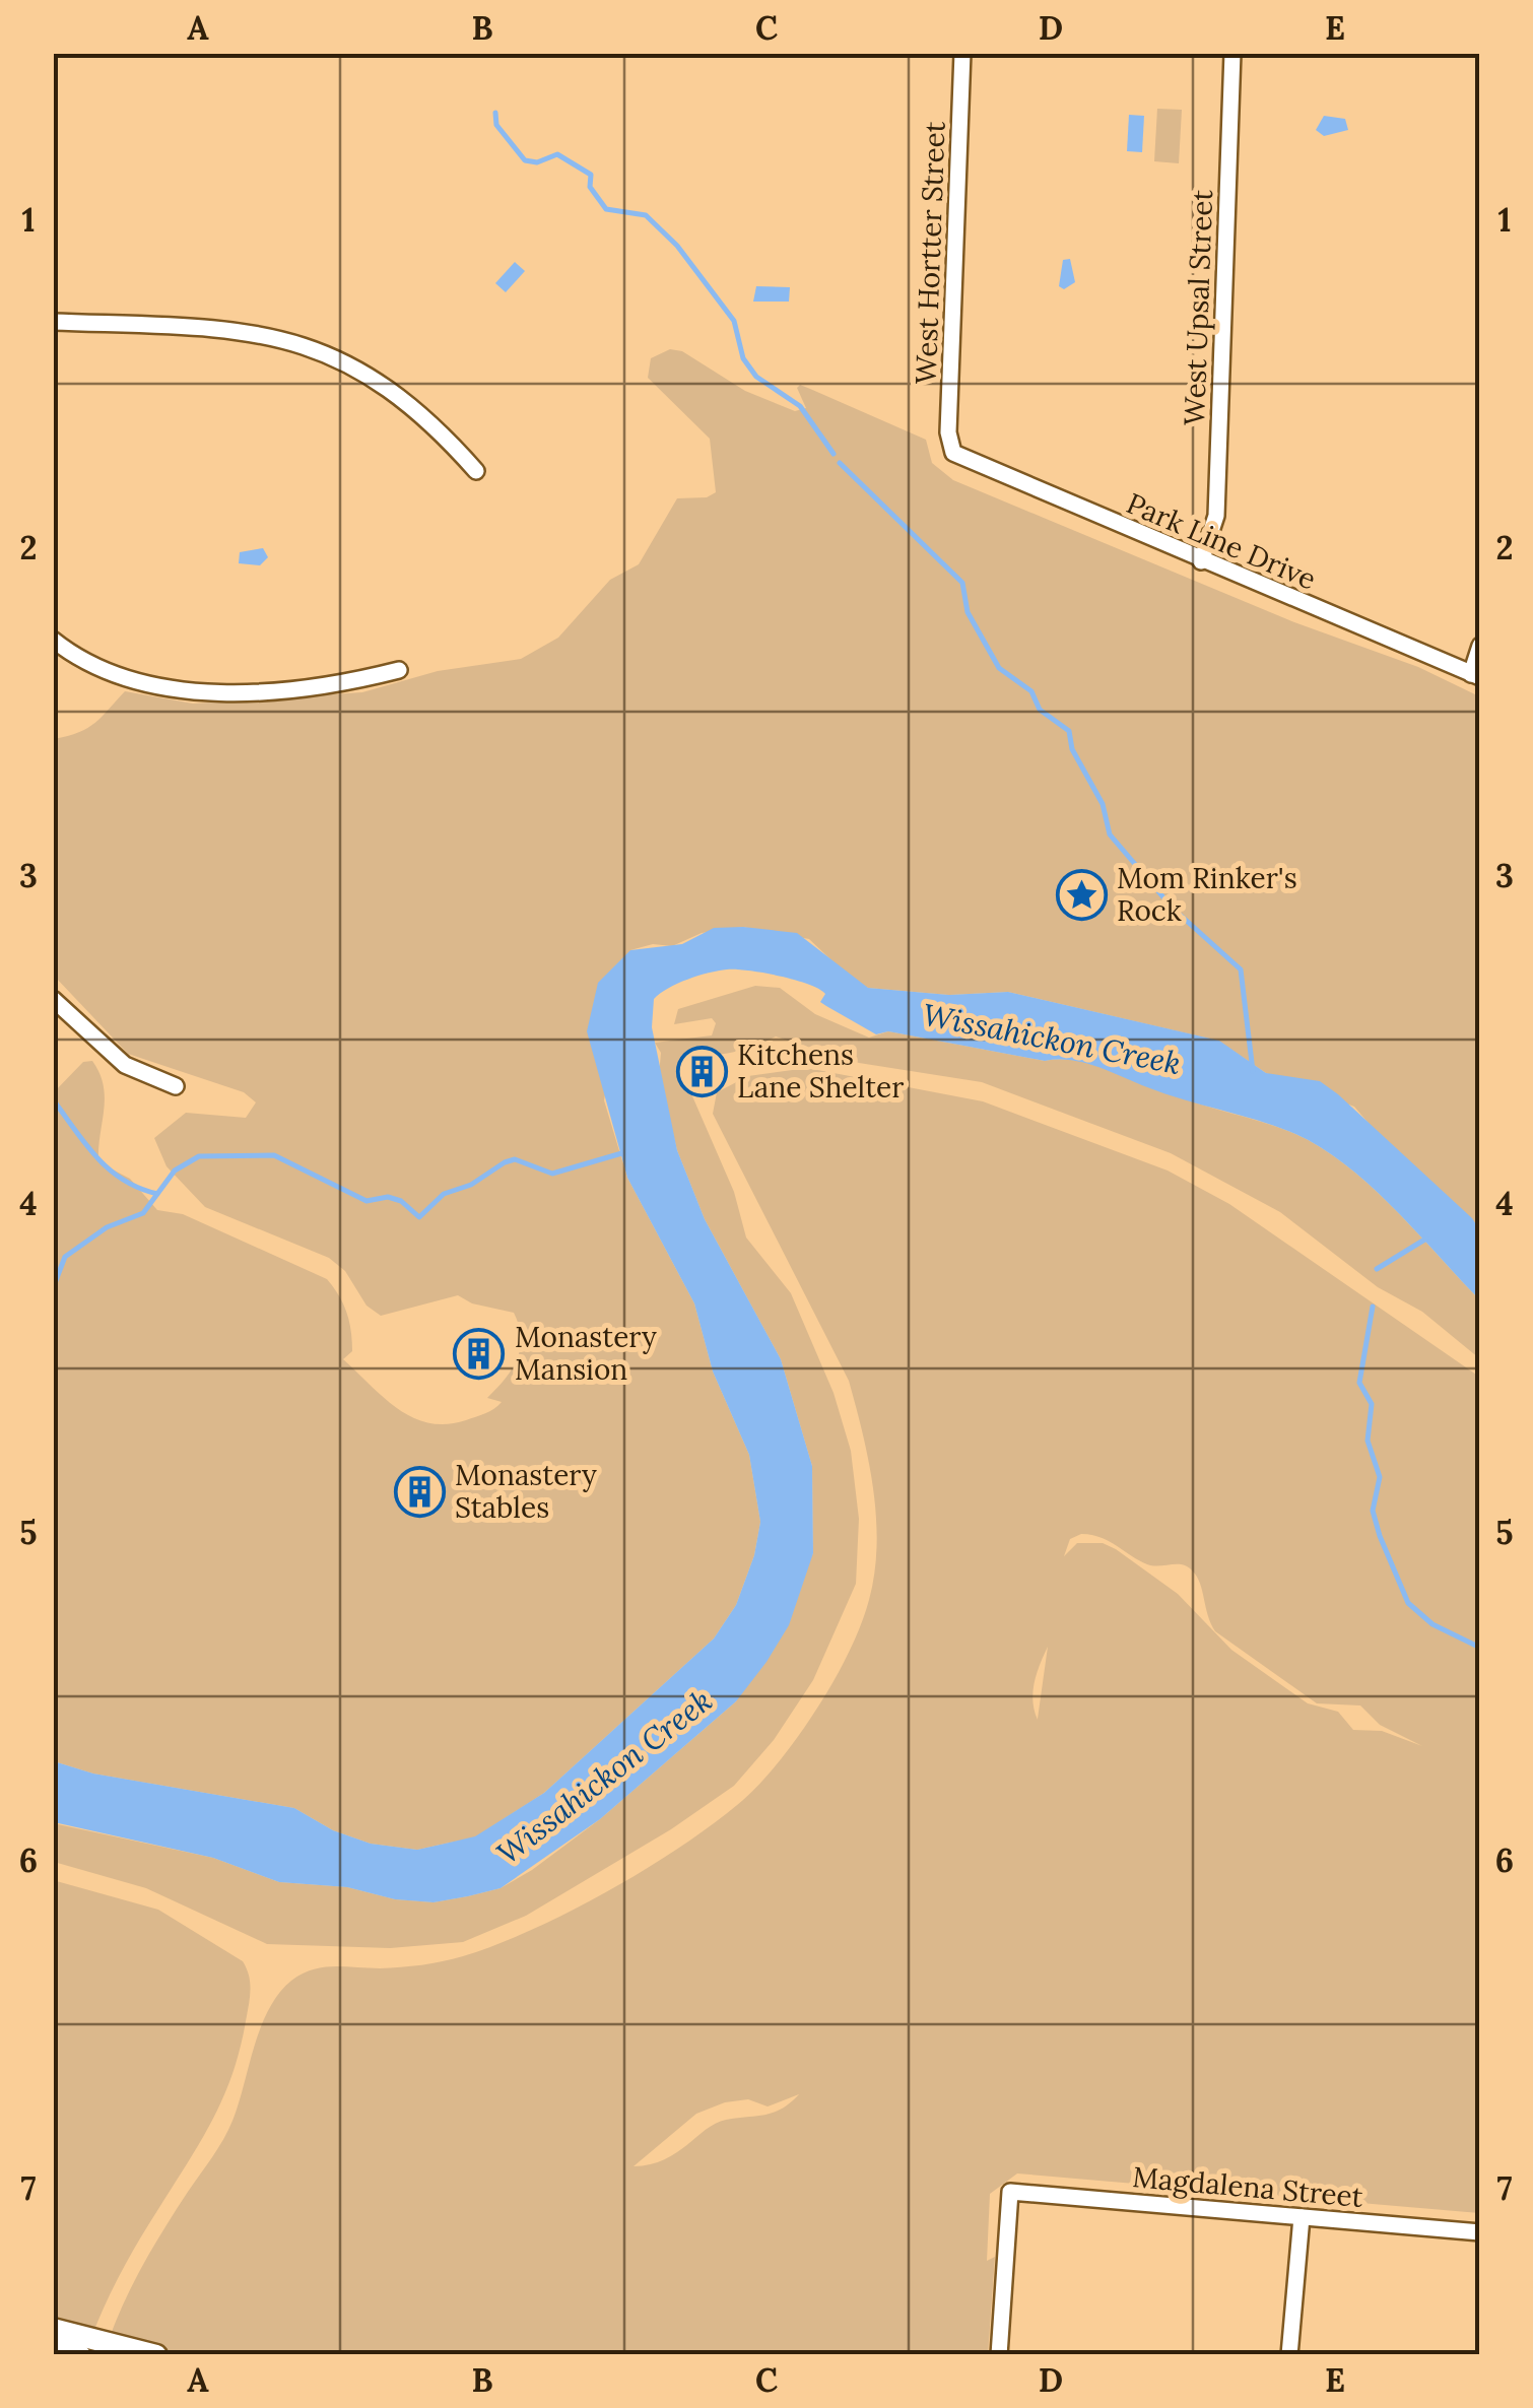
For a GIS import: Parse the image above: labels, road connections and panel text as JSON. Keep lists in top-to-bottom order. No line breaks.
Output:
{"streets":{"street":["West Hortter Street","West Upsal Street","Park Line Drive","Magdalena Street"]},"crossings":[["West Hortter Street","Park Line Drive"],["West Upsal Street","Park Line Drive"]],"water":["Wissahickon Creek"],"places":{"place":["Mom Rinker's Rock"],"building":["Kitchens Lane Shelter","Monastery Mansion","Monastery Stables"]},"grid":{"columns":["A","B","C","D","E"],"rows":["1","2","3","4","5","6","7"]}}
